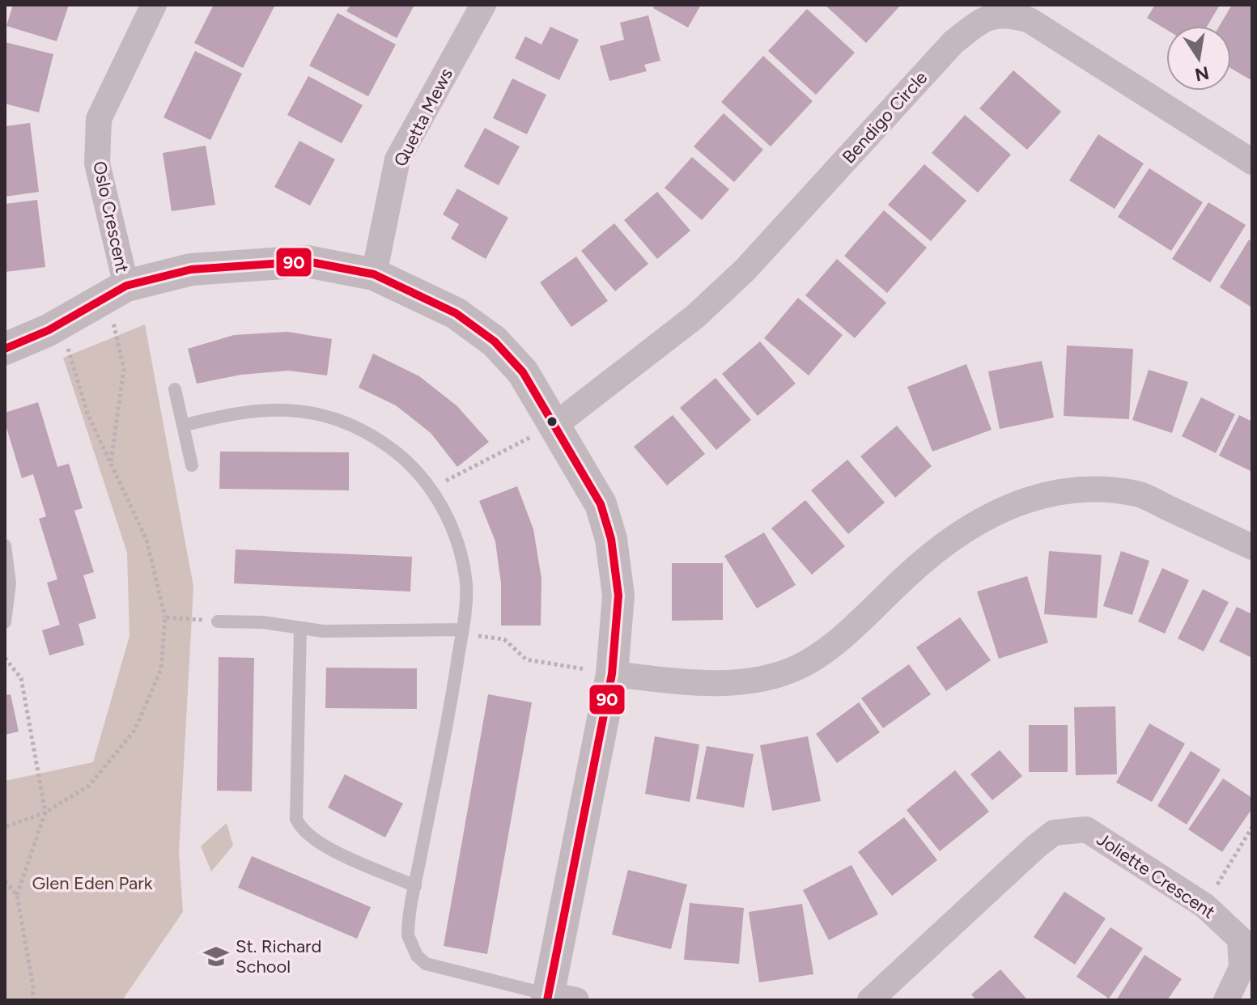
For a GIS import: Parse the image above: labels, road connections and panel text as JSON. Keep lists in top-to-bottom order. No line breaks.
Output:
{"streets":{"street":["Quetta Mews","Bendigo Circle","Oslo Crescent","Joliette Crescent"]},"parks":["Glen Eden Park"],"places":{"school or university":["St. Richard School"]},"lines":["transit line 90"],"north":"bottom"}
